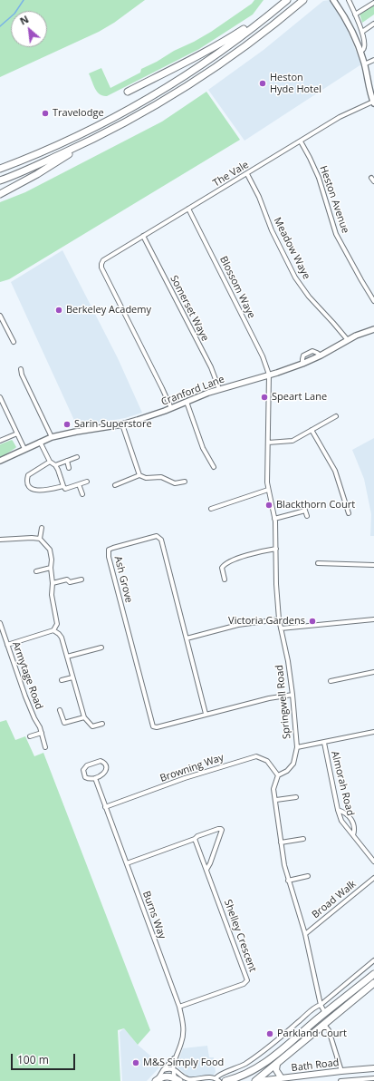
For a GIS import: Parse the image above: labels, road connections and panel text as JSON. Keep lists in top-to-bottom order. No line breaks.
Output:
{"streets":{"main road":["Bath Road"],"street":["The Vale","Heston Avenue","Meadow Waye","Blossom Waye","Somerset Waye","Cranford Lane","Ash Grove","Armytage Road","Springwell Road","Browning Way","Almorah Road","Broad Walk","Burns Way","Shelley Crescent"]},"crossings":[["The Vale","Heston Avenue"],["The Vale","Meadow Waye"],["The Vale","Blossom Waye"],["The Vale","Somerset Waye"],["The Vale","Cranford Lane"],["Meadow Waye","Cranford Lane"],["Blossom Waye","Cranford Lane"],["Blossom Waye","Springwell Road"],["Somerset Waye","Cranford Lane"],["Cranford Lane","Springwell Road"],["Ash Grove","Springwell Road"],["Springwell Road","Browning Way"],["Browning Way","Burns Way"],["Burns Way","Shelley Crescent"]],"places":["Heston Hyde Hotel","Travelodge","Berkeley Academy","Speart Lane","Sarin Superstore","Blackthorn Court","Victoria Gardens","Parkland Court","M&S Simply Food"],"scale_bar":"100 m","north":"top left"}
